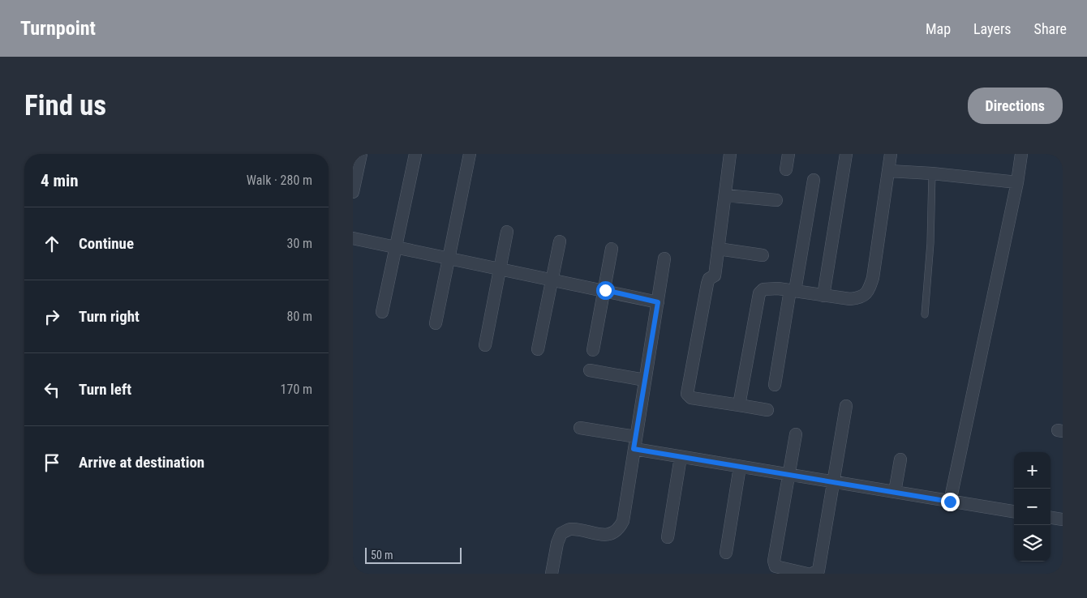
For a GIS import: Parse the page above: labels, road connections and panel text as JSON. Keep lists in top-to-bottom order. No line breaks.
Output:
{"scale_bar":"50 m","page":{"header":"Turnpoint","nav":["Map","Layers","Share"],"buttons":"Directions","title":"Find us","heading":["4 min","Walk · 280 m"],"list":[["Continue","30 m"],["Turn right","80 m"],["Turn left","170 m"],"Arrive at destination"],"map_buttons":["+","−"],"scale":"50 m"}}
